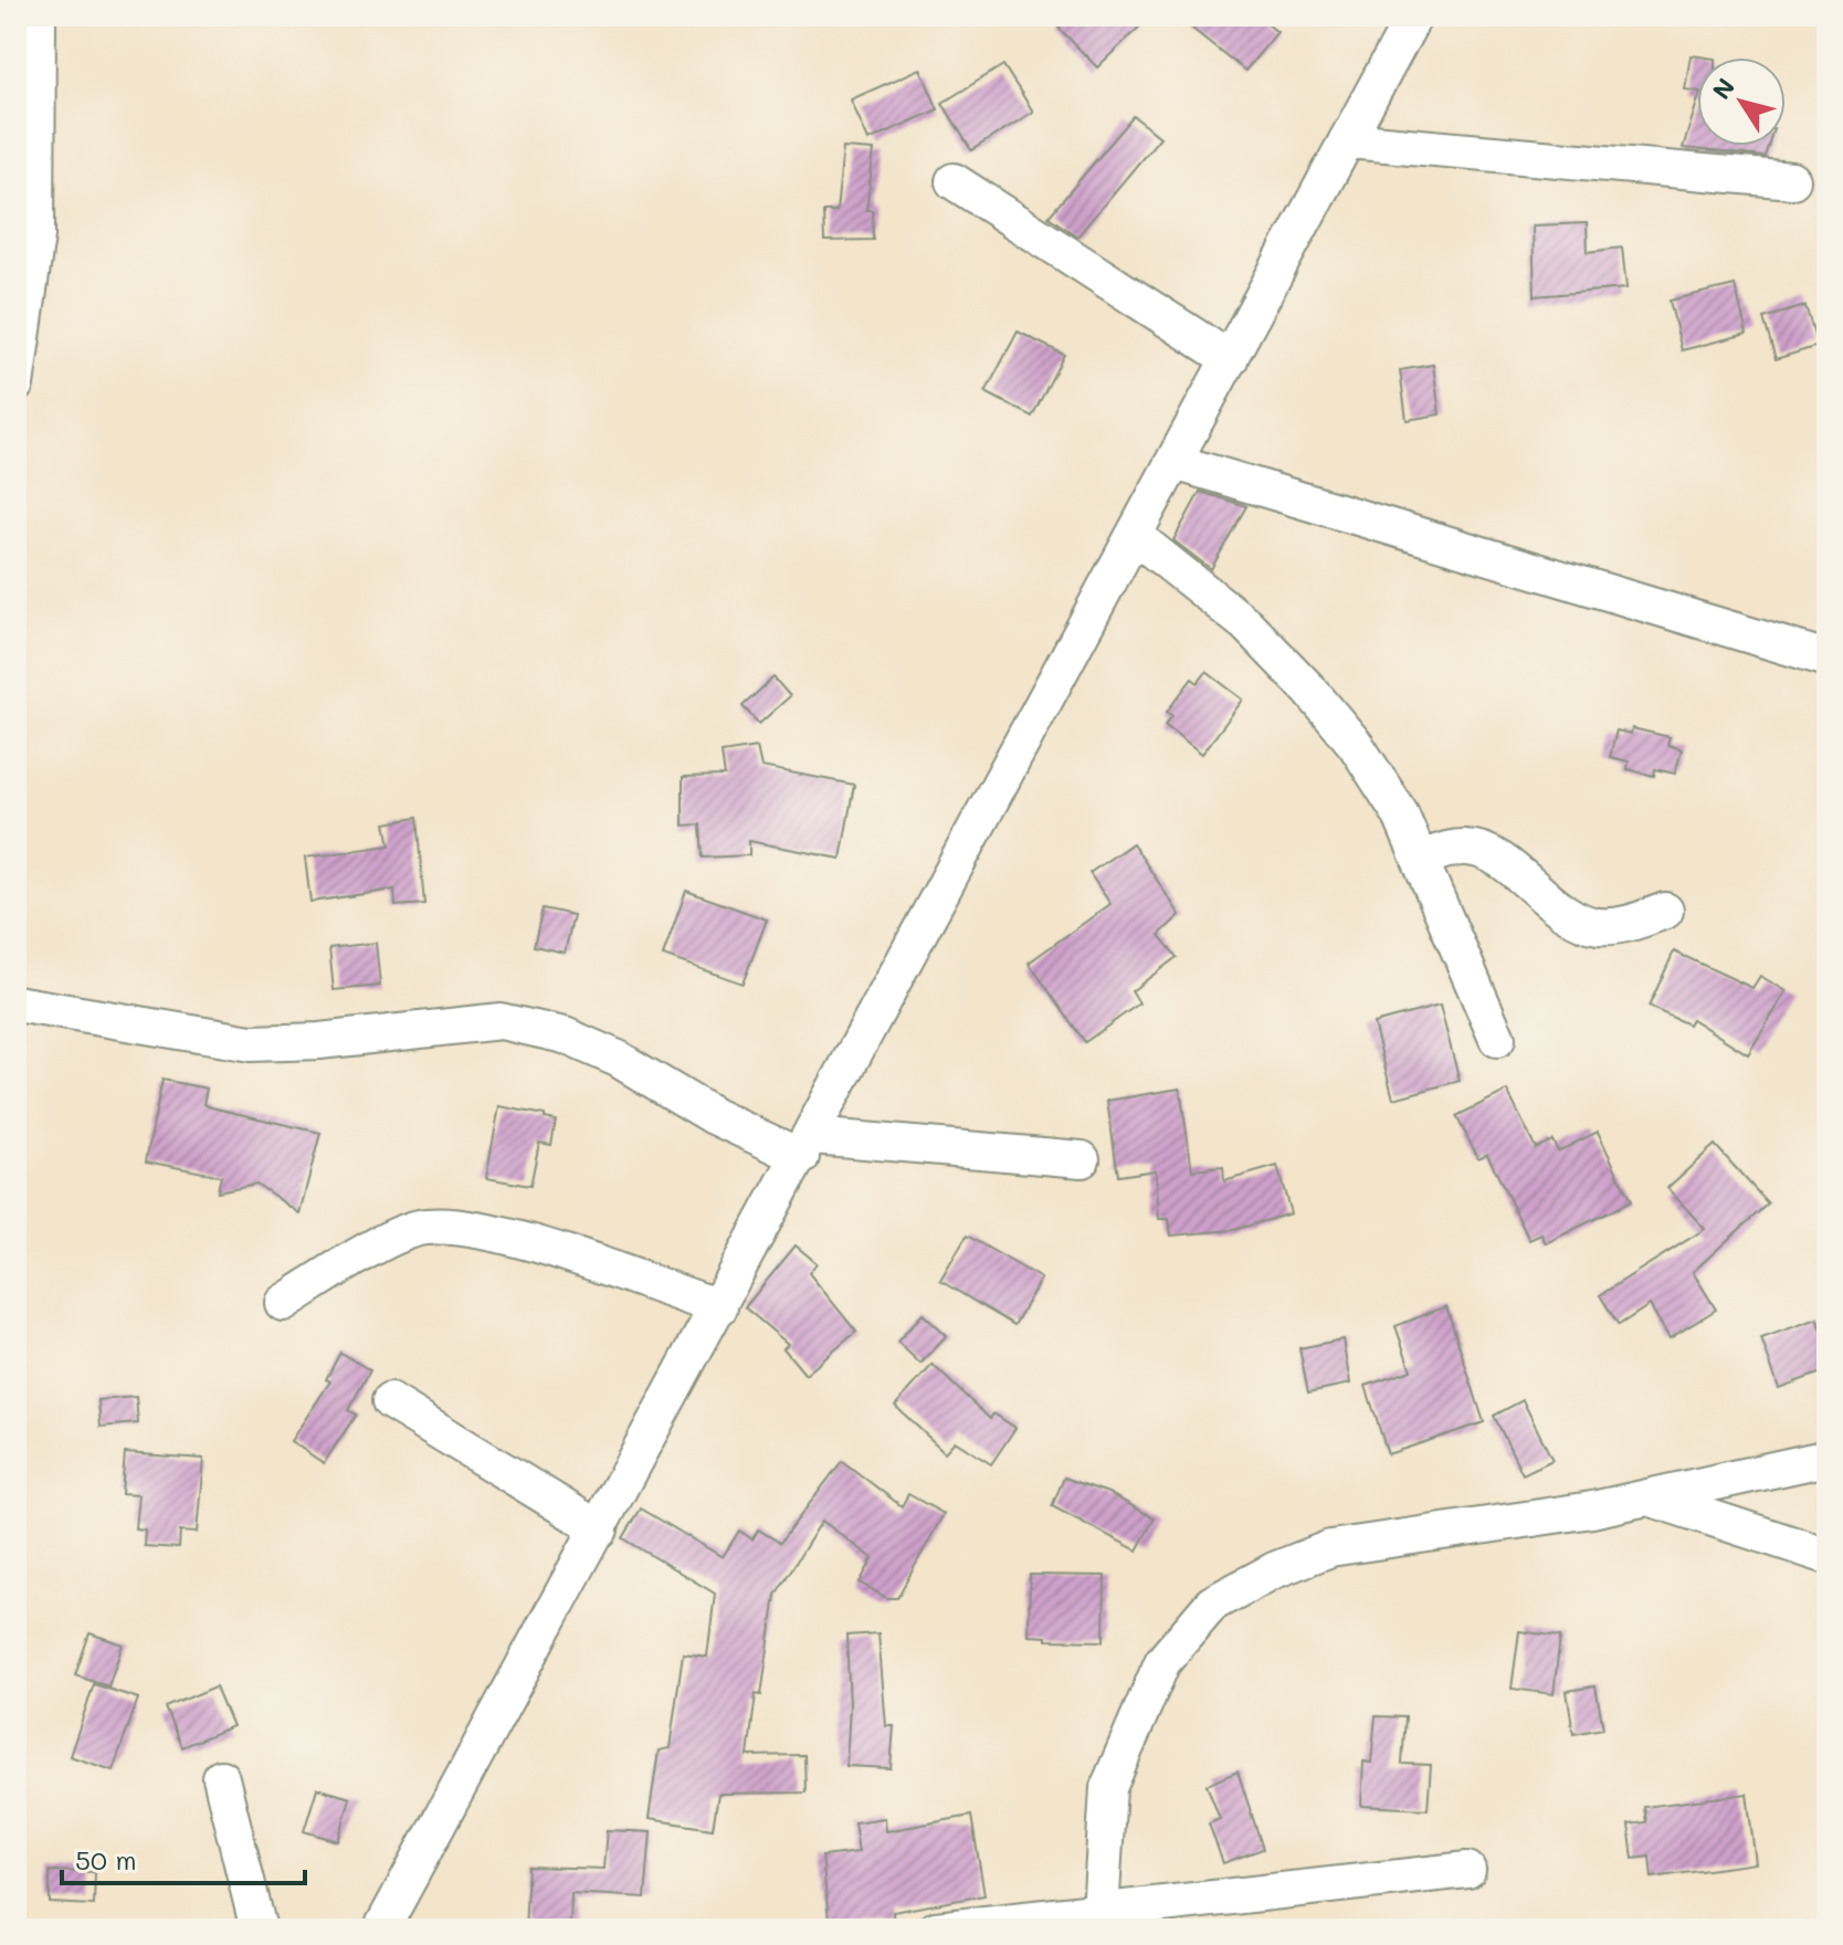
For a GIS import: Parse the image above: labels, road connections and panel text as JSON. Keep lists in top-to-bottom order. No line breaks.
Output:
{"scale_bar":"50 m","north":"top left"}
